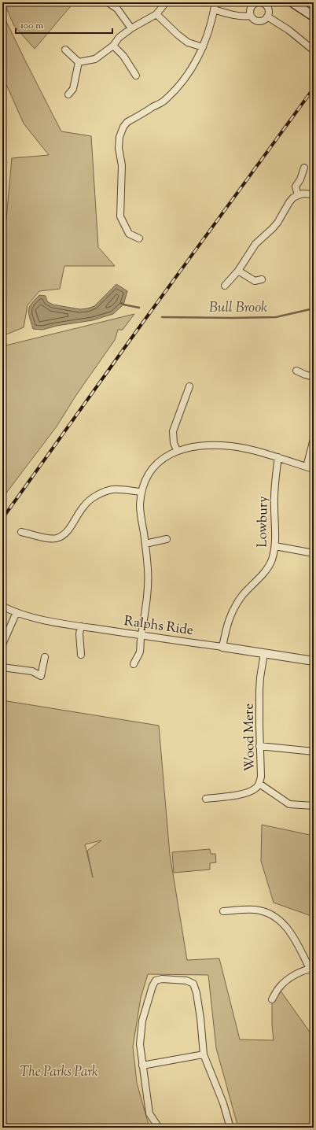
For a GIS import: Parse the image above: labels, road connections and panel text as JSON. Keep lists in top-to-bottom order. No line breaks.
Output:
{"streets":{"street":["Lowbury","Ralphs Ride","Wood Mere"]},"crossings":[["Lowbury","Ralphs Ride"],["Ralphs Ride","Wood Mere"]],"water":["Bull Brook"],"parks":["The Parks Park"],"scale_bar":"100 m"}
